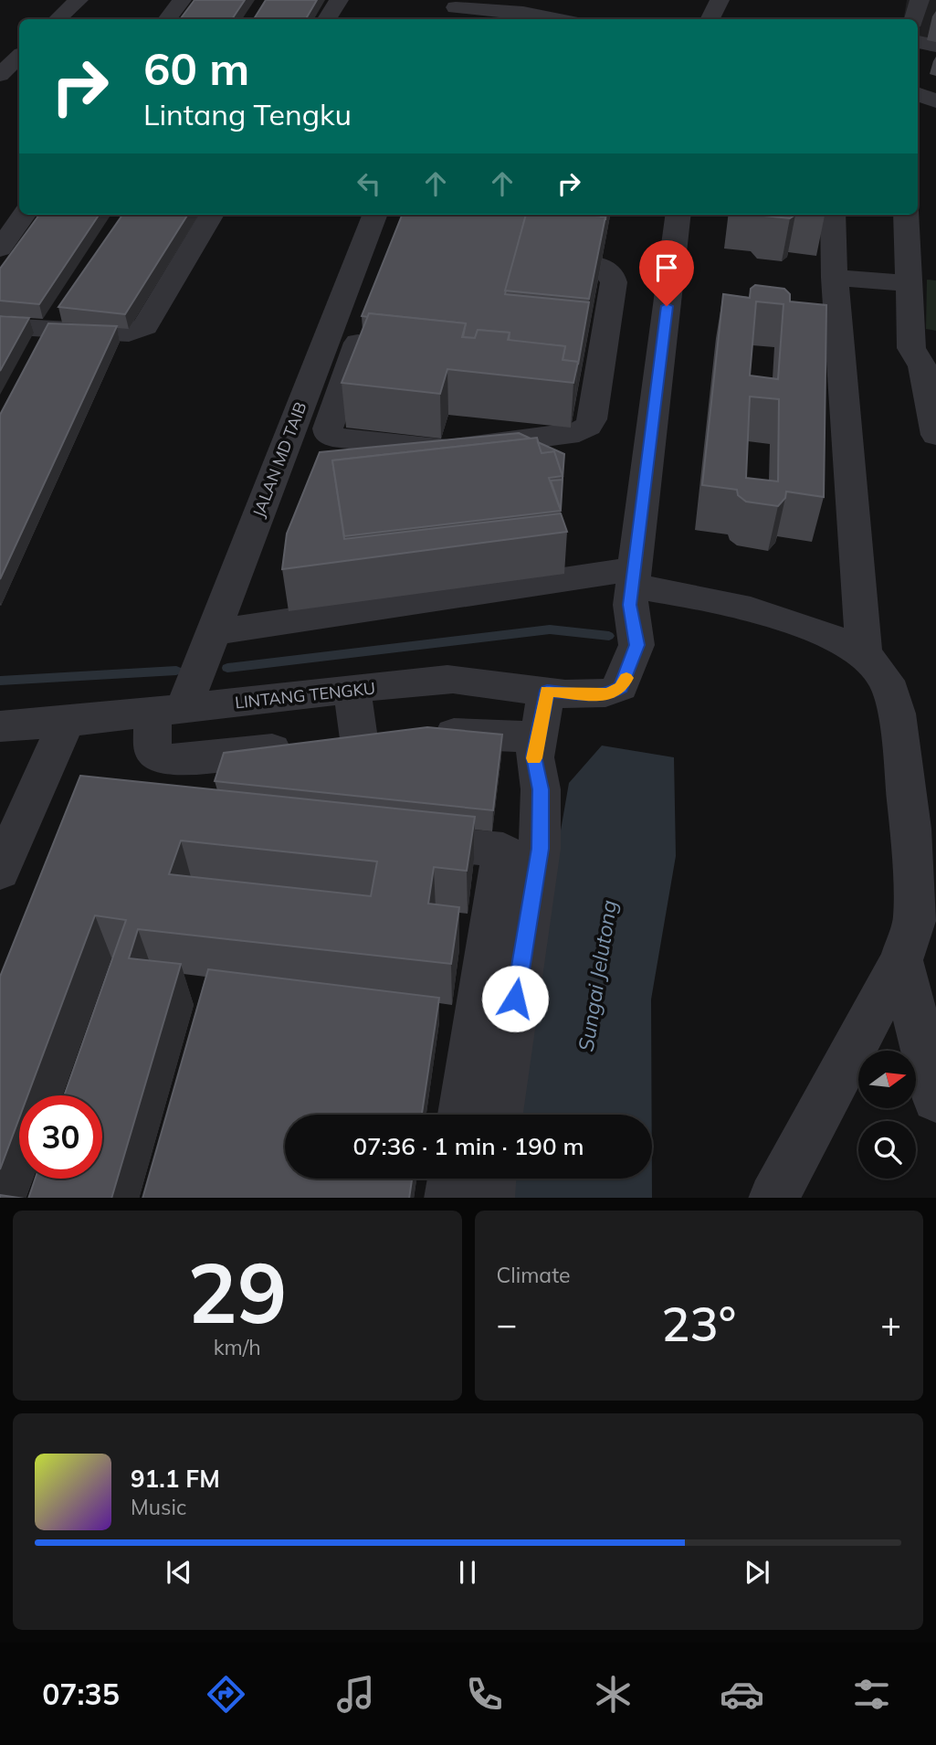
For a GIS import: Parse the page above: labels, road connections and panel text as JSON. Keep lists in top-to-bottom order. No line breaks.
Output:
{"streets":{"street":["JALAN MD TAIB","LINTANG TENGKU"]},"crossings":[["JALAN MD TAIB","LINTANG TENGKU"]],"water":["Sungai Jelutong"],"north":"right","page":{"turn":["60 m","Lintang Tengku"],"limit":"30","trip":"07:36 · 1 min · 190 m","tile":[["29","km/h"],"Climate"],"heat":["−","23°","+"],"song":["91.1 FM","Music"],"tabs":"07:35"}}
